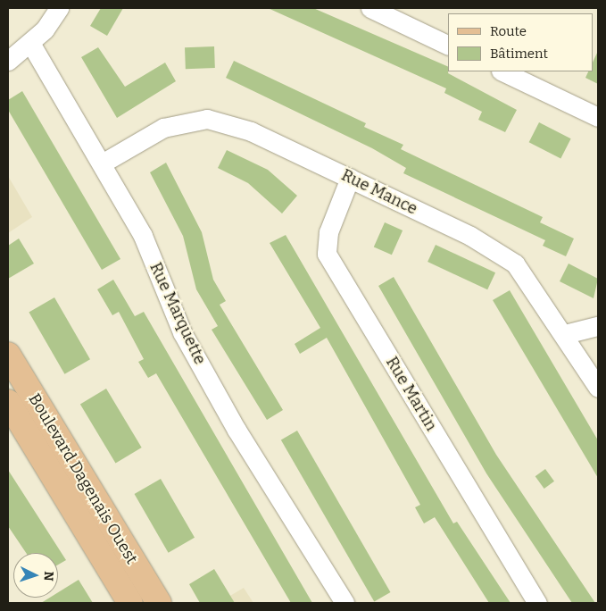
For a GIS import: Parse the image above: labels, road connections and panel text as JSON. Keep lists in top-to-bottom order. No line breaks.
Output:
{"streets":{"main road":["Boulevard Dagenais Ouest"],"street":["Rue Mance","Rue Marquette","Rue Martin"]},"crossings":[["Rue Mance","Rue Marquette"],["Rue Mance","Rue Martin"]],"legend":["Route","Bâtiment"],"north":"right"}
